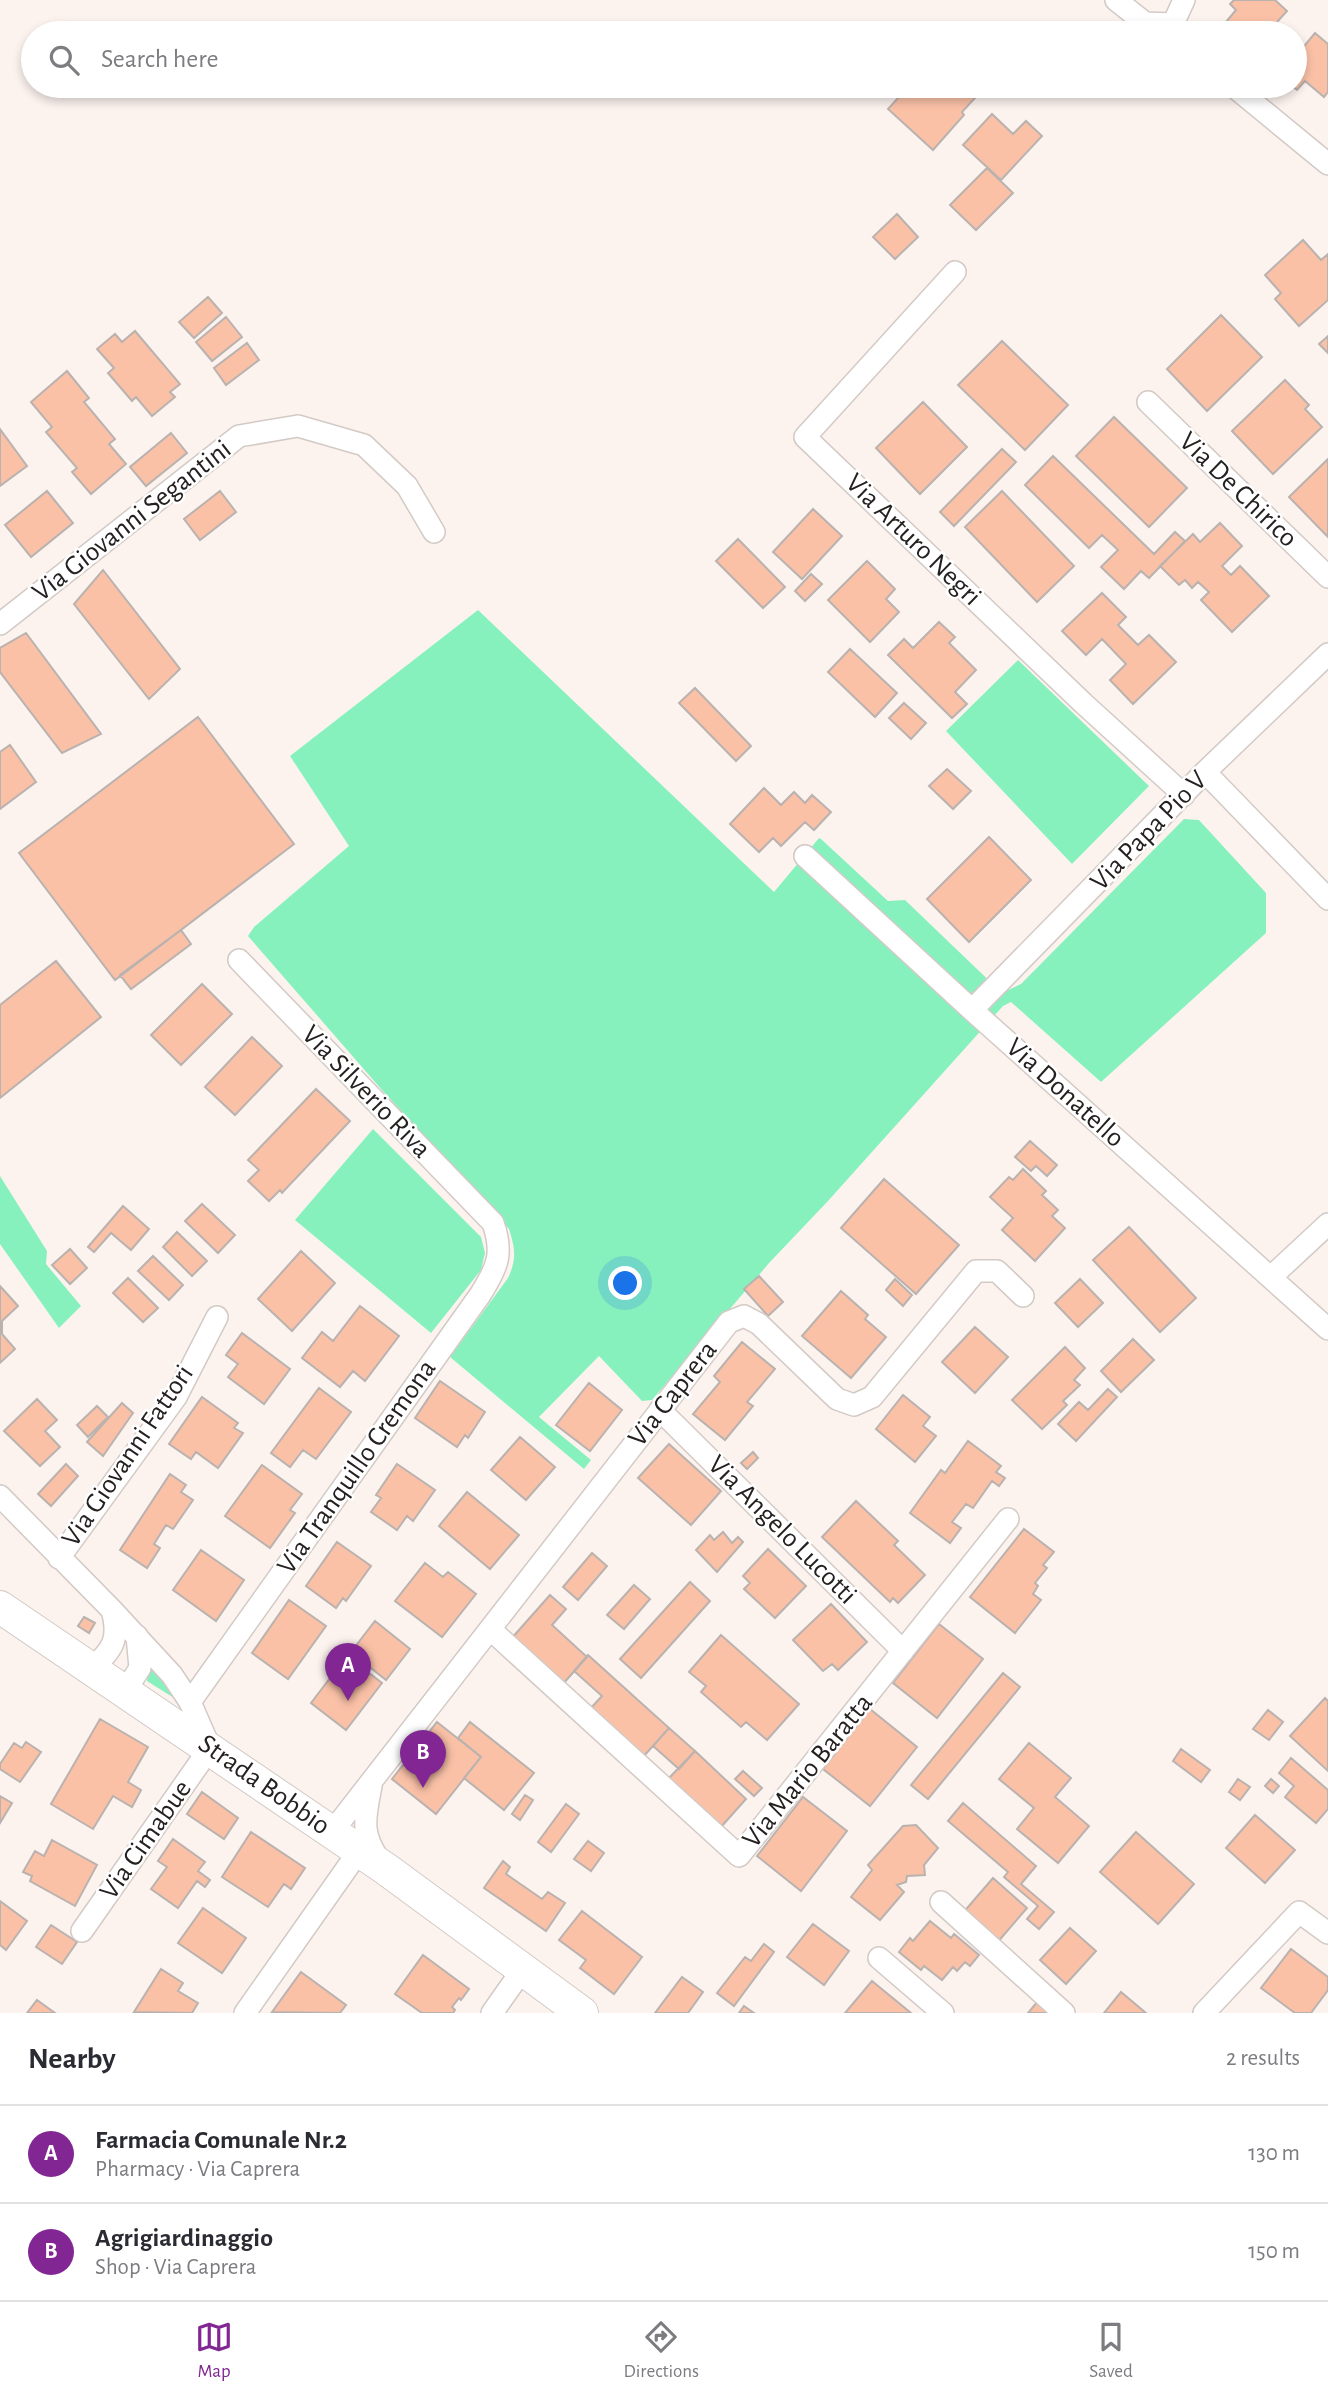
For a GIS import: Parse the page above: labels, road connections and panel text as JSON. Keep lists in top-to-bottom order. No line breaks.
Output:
{"streets":{"main road":["Strada Bobbio"],"street":["Via De Chirico","Via Giovanni Segantini","Via Arturo Negri","Via Papa Pio V","Via Silverio Riva","Via Donatello","Via Caprera","Via Giovanni Fattori","Via Tranquillo Cremona","Via Angelo Lucotti","Via Mario Baratta","Via Cimabue"]},"crossings":[["Via Arturo Negri","Via Papa Pio V"],["Via Papa Pio V","Via Donatello"],["Via Silverio Riva","Via Tranquillo Cremona"],["Via Caprera","Via Angelo Lucotti"],["Via Caprera","Via Mario Baratta"],["Via Caprera","Strada Bobbio"],["Via Angelo Lucotti","Via Mario Baratta"],["Strada Bobbio","Via Cimabue"]],"page":{"search":"Search here","pins":["A","B"],"heading":["Nearby","2 results"],"list":[{"mark":"A","name":"Farmacia Comunale Nr.2","note":"Pharmacy · Via Caprera","value":"130 m"},{"mark":"B","name":"Agrigiardinaggio","note":"Shop · Via Caprera","value":"150 m"}],"nav":["Map","Directions","Saved"]}}
